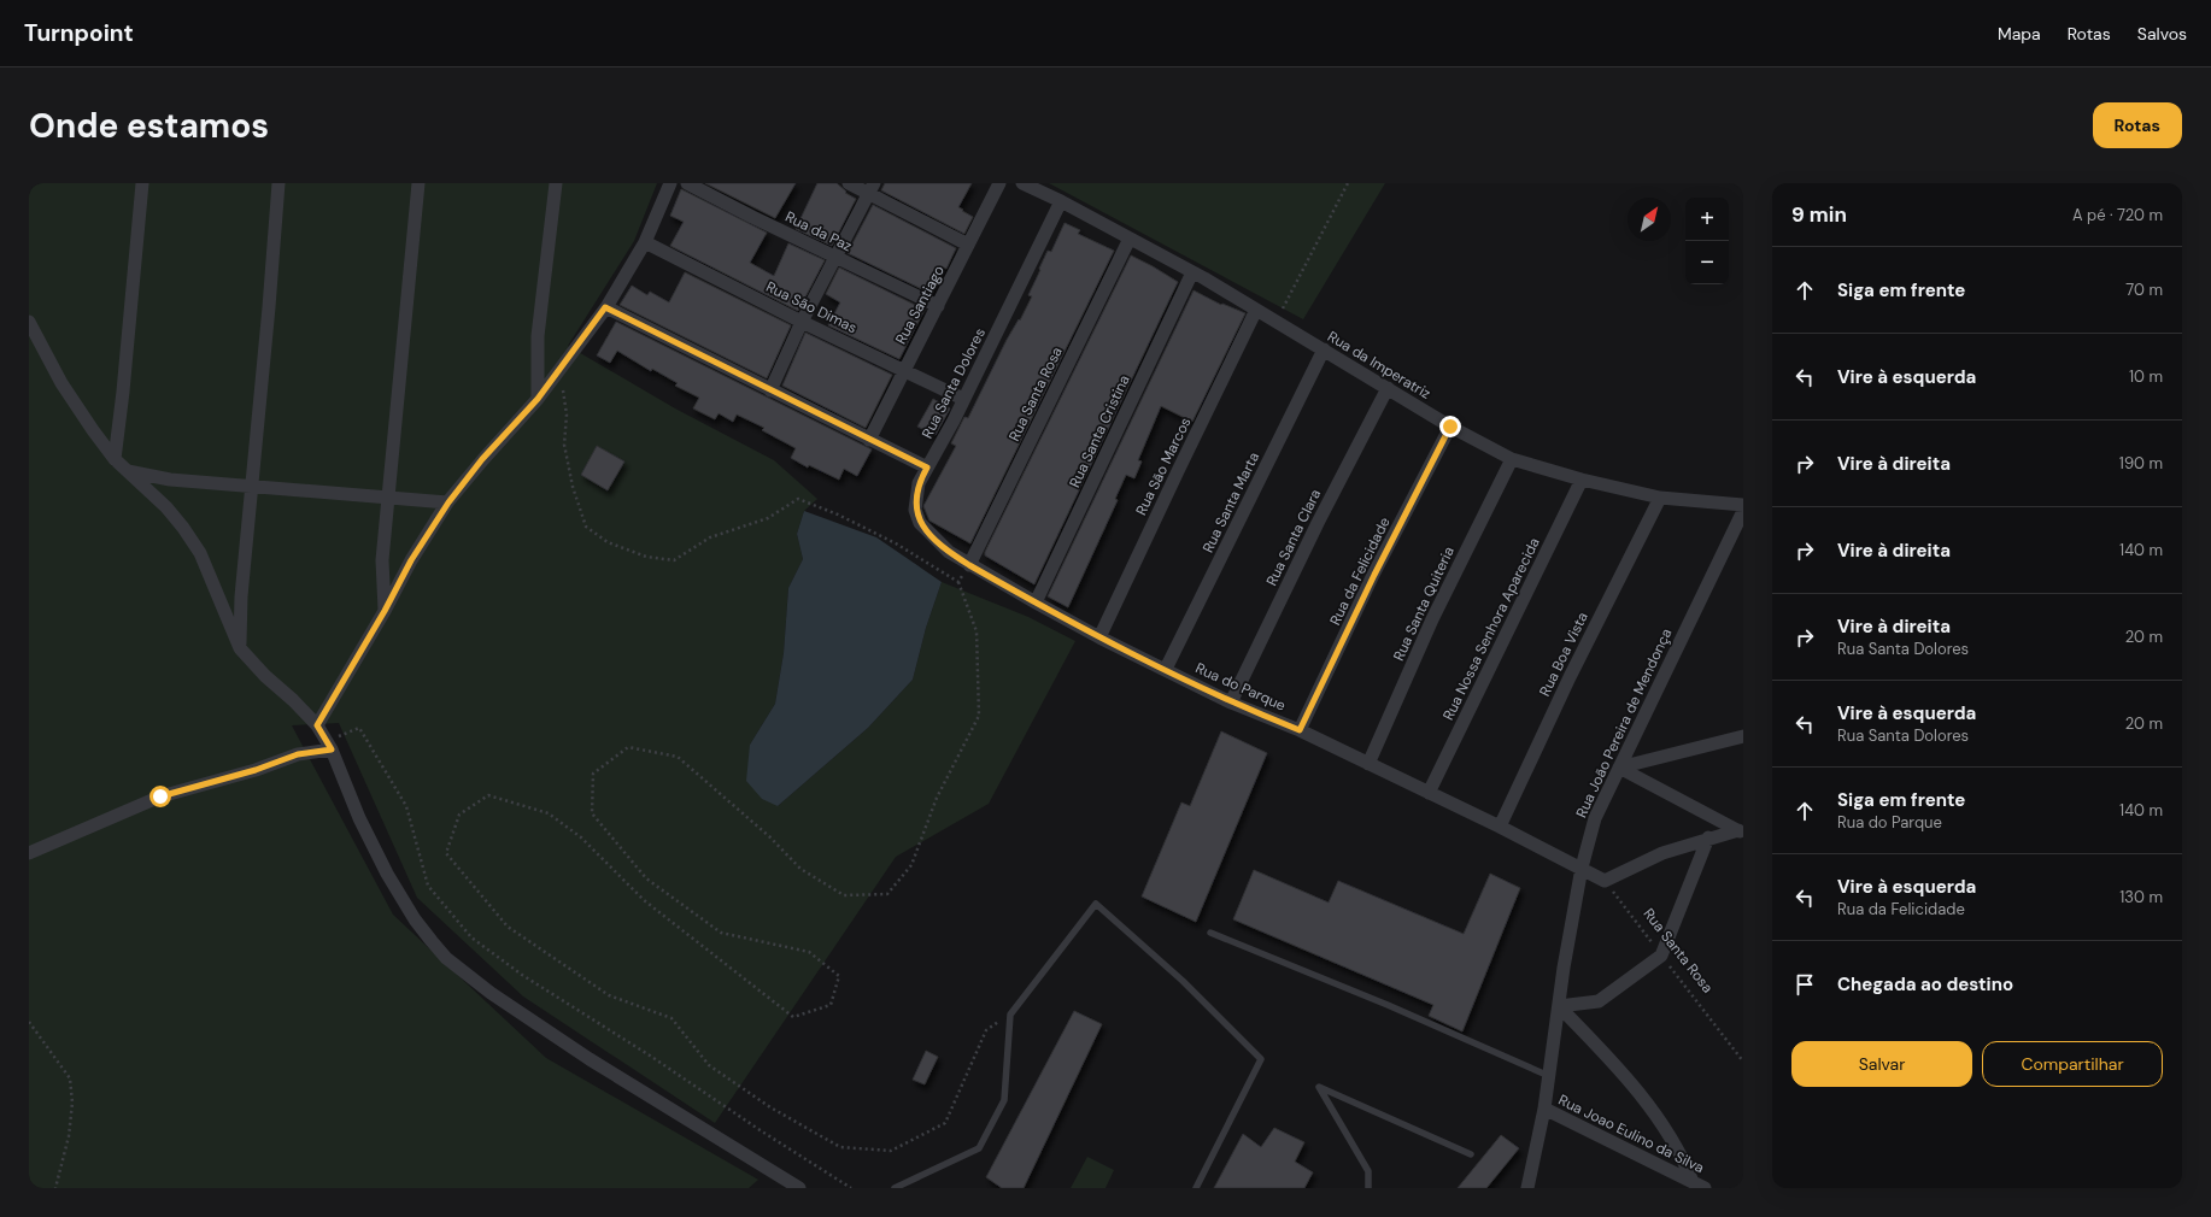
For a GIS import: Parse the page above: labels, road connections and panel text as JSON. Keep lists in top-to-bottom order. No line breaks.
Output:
{"streets":{"street":["Rua da Paz","Rua Santiago","Rua São Dimas","Rua da Imperatriz","Rua Santa Dolores","Rua Santa Rosa","Rua Santa Cristina","Rua São Marcos","Rua Santa Marta","Rua Santa Clara","Rua da Felicidade","Rua Santa Quiteria","Rua Nossa Senhora Aparecida","Rua Boa Vista","Rua do Parque","Rua João Pereira de Mendonça","Rua Joao Eulino da Silva"]},"crossings":[["Rua da Paz","Rua Santiago"],["Rua Santiago","Rua São Dimas"],["Rua São Dimas","Rua Santa Dolores"],["Rua da Imperatriz","Rua Santa Dolores"],["Rua da Imperatriz","Rua Santa Rosa"],["Rua da Imperatriz","Rua Santa Cristina"],["Rua da Imperatriz","Rua São Marcos"],["Rua da Imperatriz","Rua Santa Marta"],["Rua da Imperatriz","Rua Santa Clara"],["Rua da Imperatriz","Rua da Felicidade"],["Rua da Imperatriz","Rua Santa Quiteria"],["Rua da Imperatriz","Rua Nossa Senhora Aparecida"],["Rua da Imperatriz","Rua Boa Vista"],["Rua Santa Dolores","Rua Santa Rosa"],["Rua Santa Dolores","Rua do Parque"],["Rua Santa Rosa","Rua do Parque"],["Rua Santa Cristina","Rua do Parque"],["Rua São Marcos","Rua do Parque"],["Rua Santa Marta","Rua do Parque"],["Rua Santa Clara","Rua do Parque"],["Rua da Felicidade","Rua do Parque"],["Rua Santa Quiteria","Rua do Parque"],["Rua Nossa Senhora Aparecida","Rua do Parque"],["Rua Boa Vista","Rua do Parque"],["Rua do Parque","Rua João Pereira de Mendonça"],["Rua João Pereira de Mendonça","Rua Joao Eulino da Silva"]],"north":"top right","page":{"header":"Turnpoint","nav":["Mapa","Rotas","Salvos"],"buttons":["Rotas",["Salvar","Compartilhar"]],"title":"Onde estamos","heading":["9 min","A pé · 720 m"],"map_buttons":["+","−"],"list":[["Siga em frente","70 m"],["Vire à esquerda","10 m"],["Vire à direita","190 m"],["Vire à direita","140 m"],["Vire à direita","Rua Santa Dolores","20 m"],["Vire à esquerda","Rua Santa Dolores","20 m"],["Siga em frente","Rua do Parque","140 m"],["Vire à esquerda","Rua da Felicidade","130 m"],"Chegada ao destino"]}}
